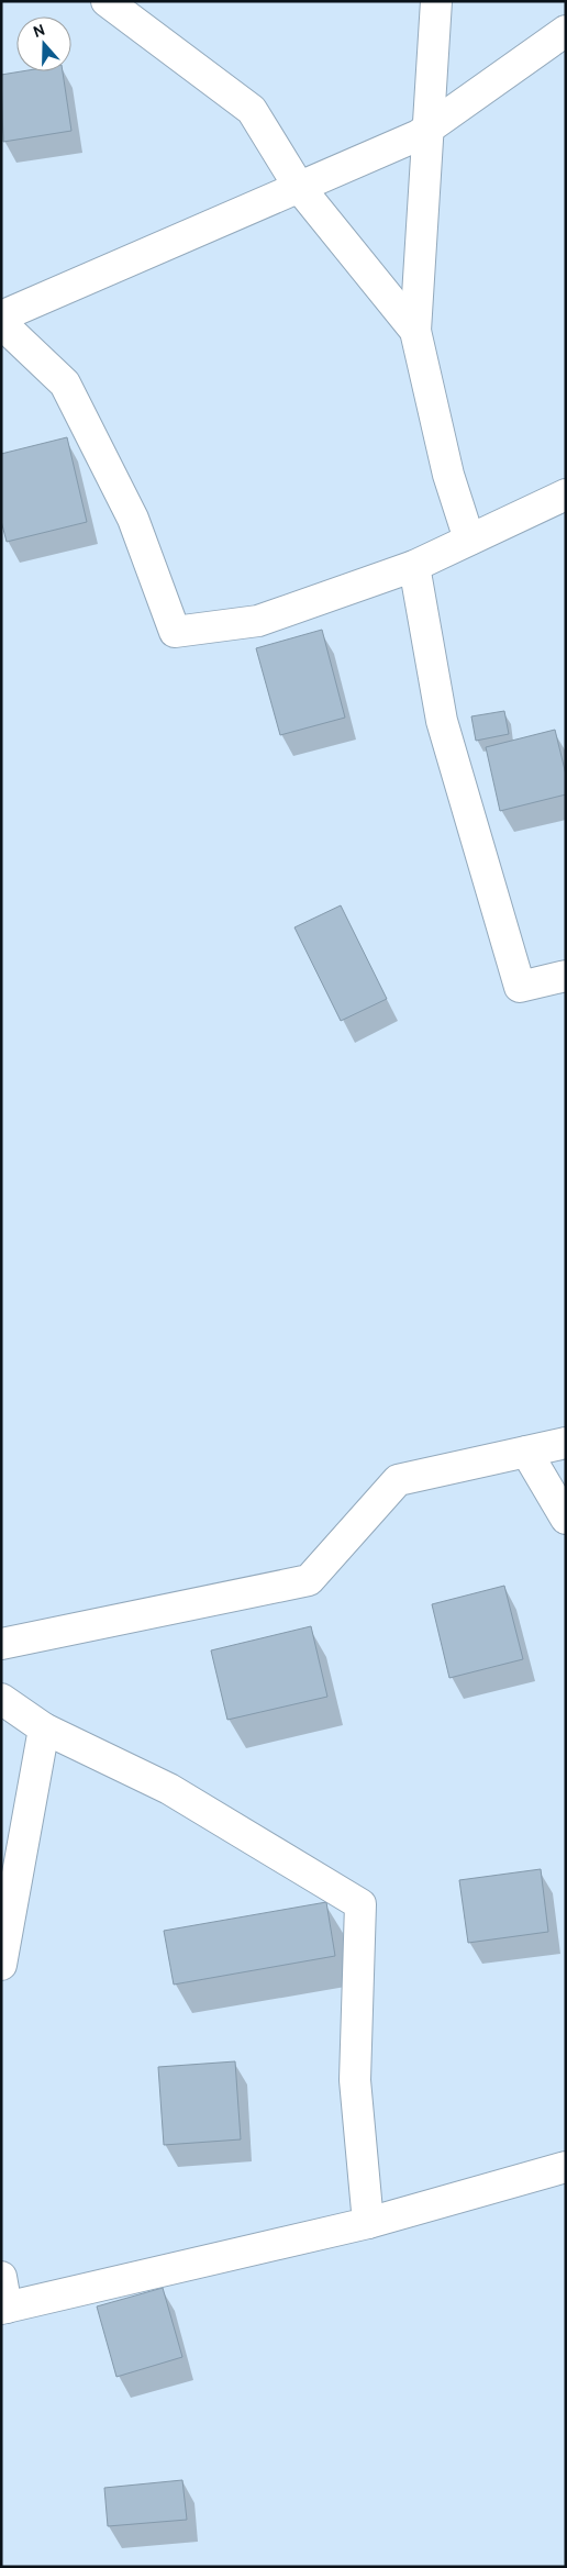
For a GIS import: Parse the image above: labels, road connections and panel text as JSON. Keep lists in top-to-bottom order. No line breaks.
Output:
{"north":"top"}
